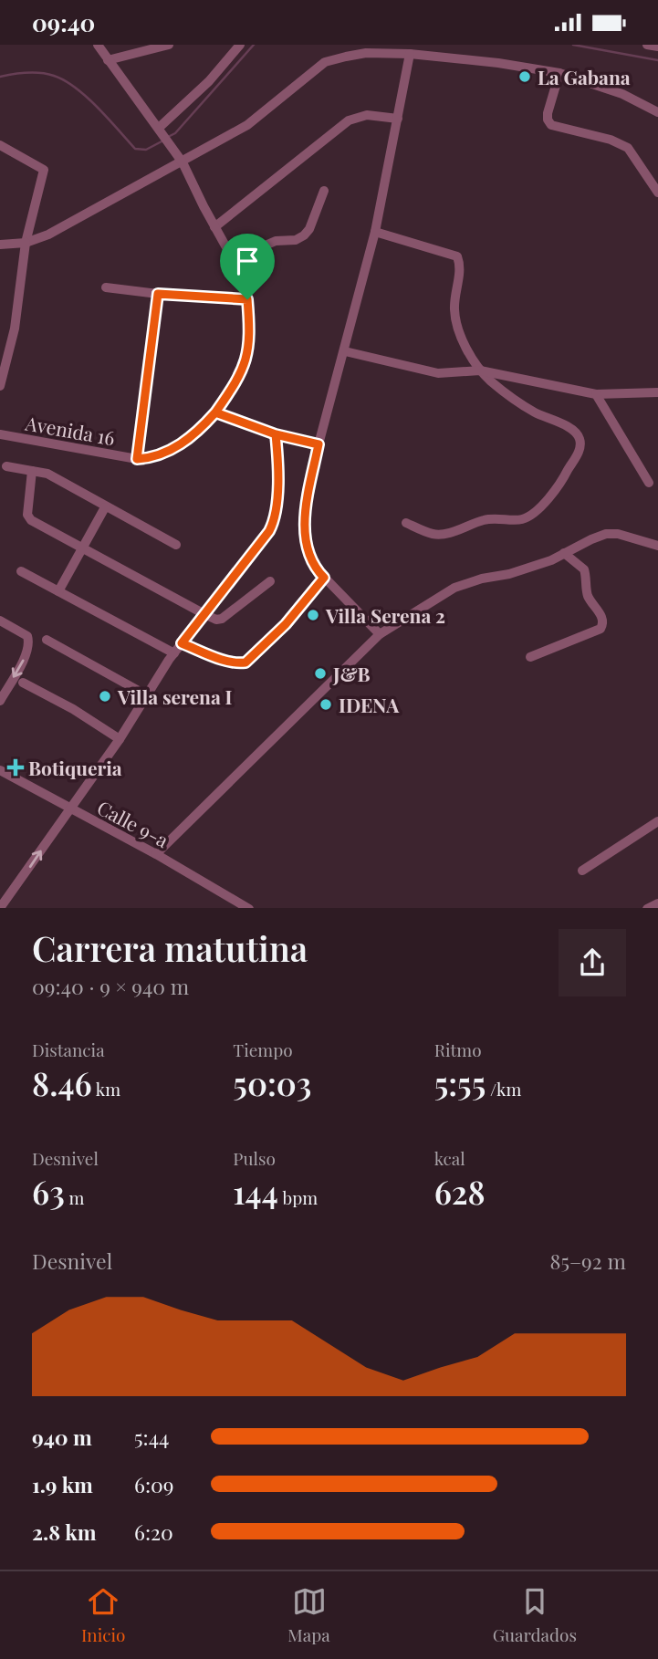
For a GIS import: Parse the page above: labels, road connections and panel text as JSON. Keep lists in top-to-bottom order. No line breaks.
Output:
{"streets":{"street":["Avenida 16","Calle 9-a"]},"places":{"other":["La Gabana","Villa Serena 2","J&B","Villa serena I","IDENA"],"health":["Botiqueria"]},"page":{"status":"09:40","heading":["Carrera matutina","09:40 · 9 × 940 m"],"stats":[["Distancia","8.46 km"],["Tiempo","50:03"],["Ritmo","5:55 /km"],["Desnivel","63 m"],["Pulso","144 bpm"],["kcal","628"]],"chart":["Desnivel","85–92 m"],"list":[{"name":"940 m","note":"5:44"},{"name":"1.9 km","note":"6:09"},{"name":"2.8 km","note":"6:20"}],"tabs":["Inicio","Mapa","Guardados"]}}
